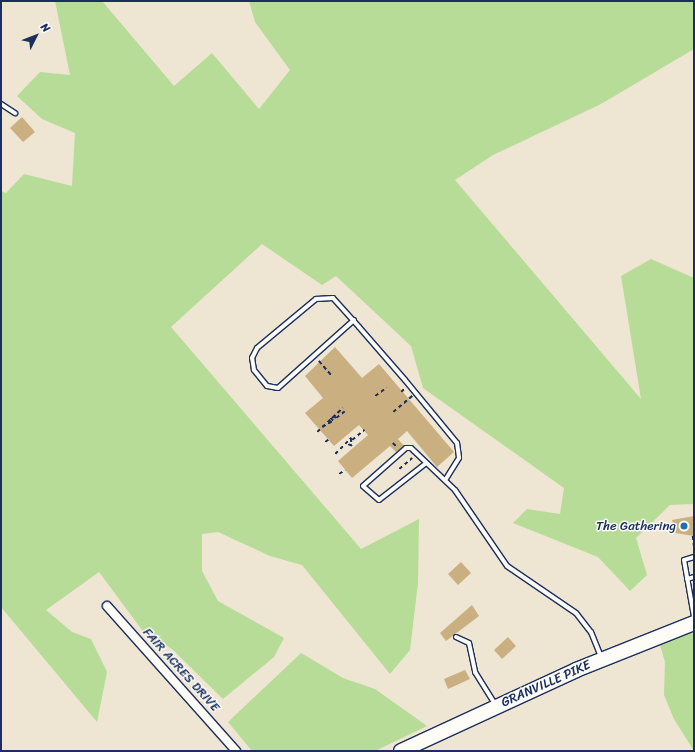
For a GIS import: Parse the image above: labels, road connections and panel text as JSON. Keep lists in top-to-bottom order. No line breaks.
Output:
{"streets":{"highway":["GRANVILLE PIKE"],"street":["FAIR ACRES DRIVE"]},"places":["The Gathering"],"north":"top right"}
